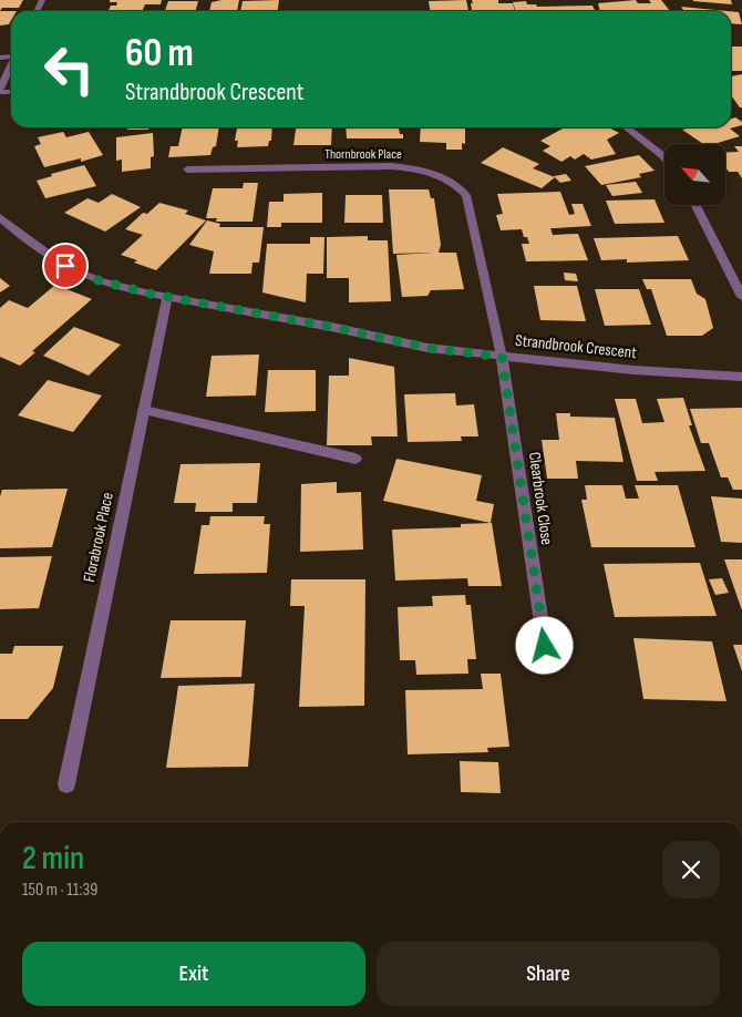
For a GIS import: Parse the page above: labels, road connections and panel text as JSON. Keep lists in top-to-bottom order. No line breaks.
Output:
{"streets":{"street":["Thornbrook Place","Strandbrook Crescent","Clearbrook Close","Florabrook Place"]},"crossings":[["Thornbrook Place","Strandbrook Crescent"],["Thornbrook Place","Clearbrook Close"],["Strandbrook Crescent","Clearbrook Close"],["Strandbrook Crescent","Florabrook Place"]],"north":"top left","page":{"turn":["60 m","Strandbrook Crescent"],"heading":["2 min","150 m · 11:39"],"buttons":["Exit","Share"]}}
